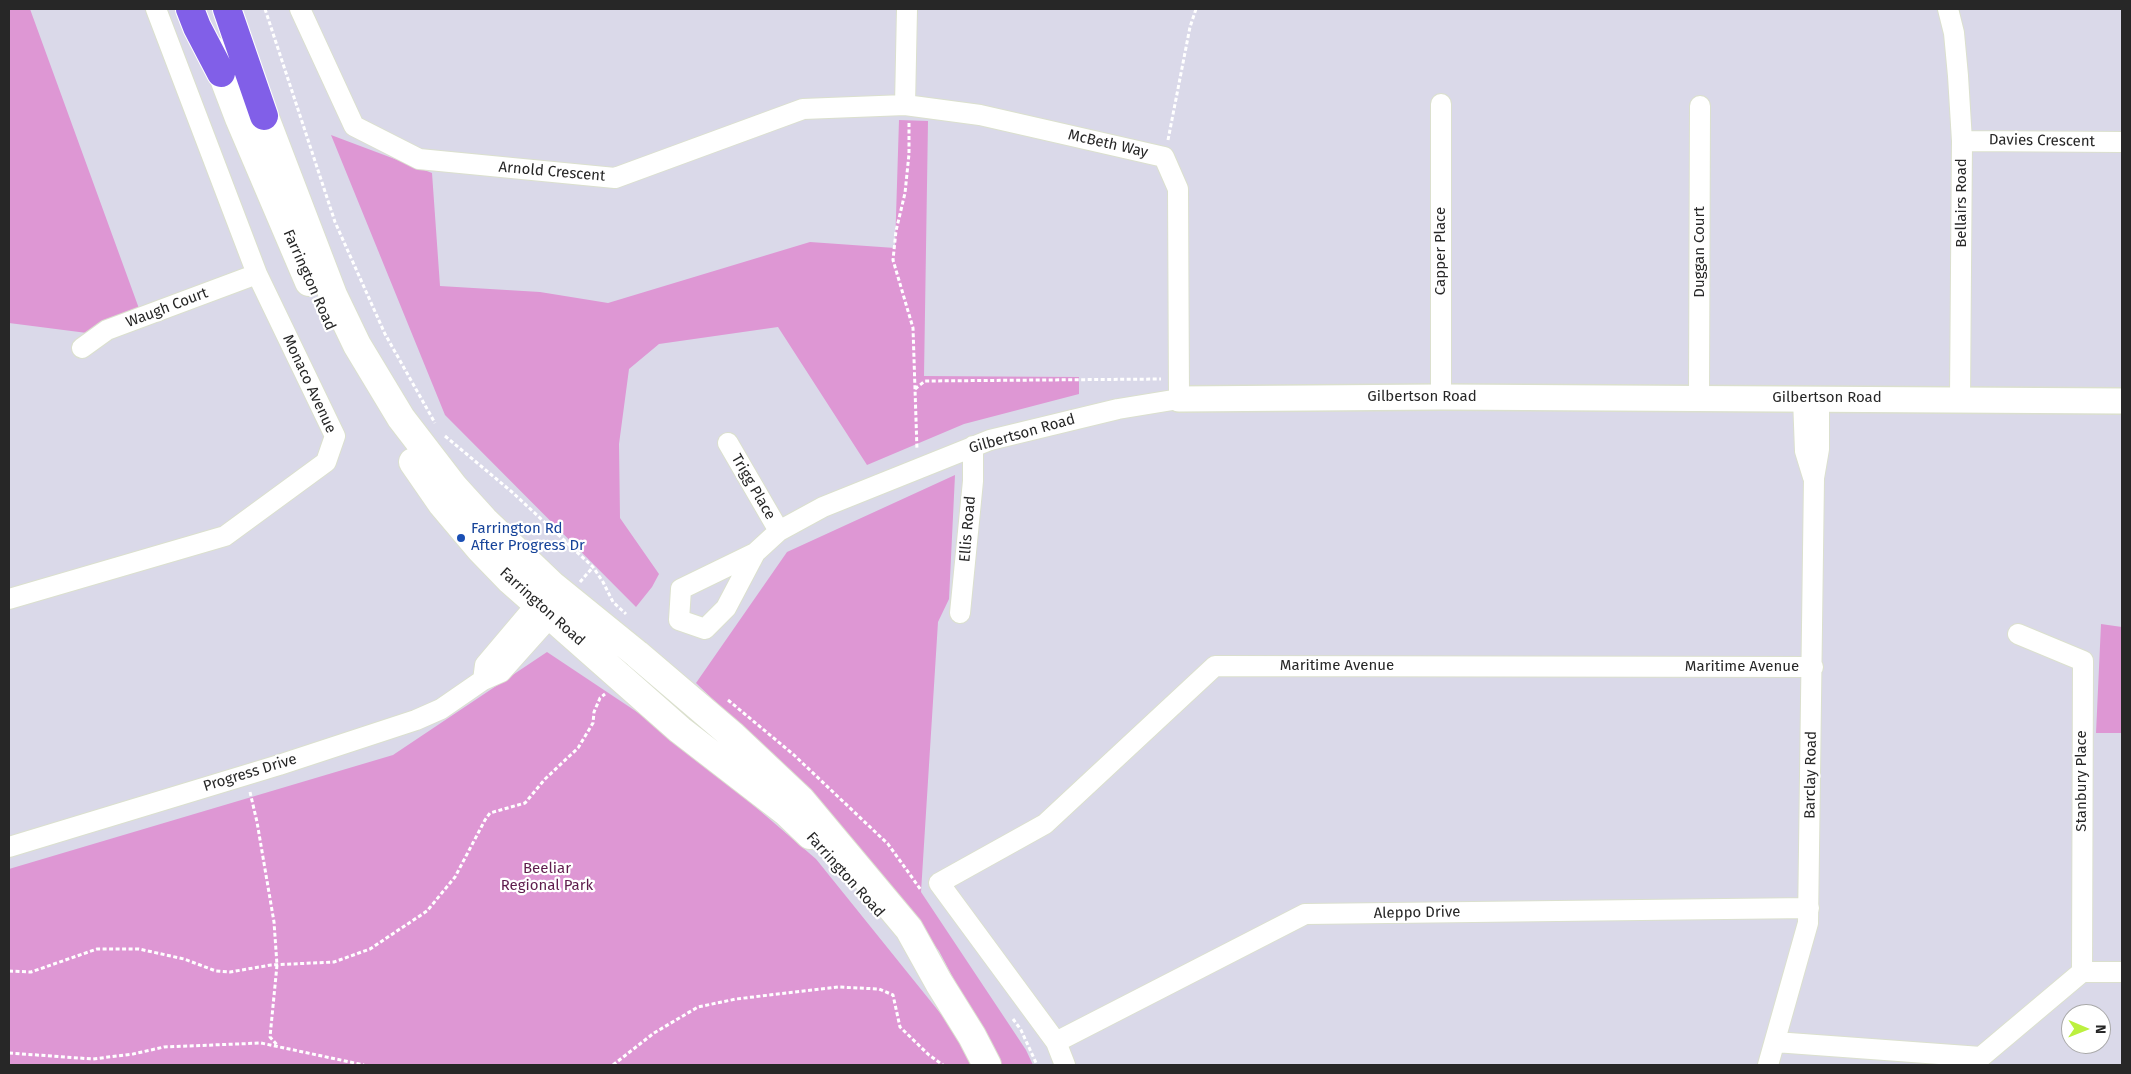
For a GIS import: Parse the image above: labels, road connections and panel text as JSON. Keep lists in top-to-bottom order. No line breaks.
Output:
{"streets":{"main road":["Farrington Road"],"street":["Davies Crescent","McBeth Way","Arnold Crescent","Bellairs Road","Capper Place","Duggan Court","Waugh Court","Monaco Avenue","Gilbertson Road","Trigg Place","Ellis Road","Maritime Avenue","Progress Drive","Barclay Road","Stanbury Place","Aleppo Drive"]},"crossings":[["Davies Crescent","Bellairs Road"],["McBeth Way","Arnold Crescent"],["McBeth Way","Gilbertson Road"],["Bellairs Road","Gilbertson Road"],["Capper Place","Gilbertson Road"],["Duggan Court","Gilbertson Road"],["Farrington Road","Progress Drive"],["Waugh Court","Monaco Avenue"],["Gilbertson Road","Trigg Place"],["Gilbertson Road","Ellis Road"],["Gilbertson Road","Barclay Road"],["Maritime Avenue","Barclay Road"],["Barclay Road","Aleppo Drive"]],"parks":["Beeliar Regional Park"],"places":["Farrington Rd After Progress Dr"],"north":"right"}
